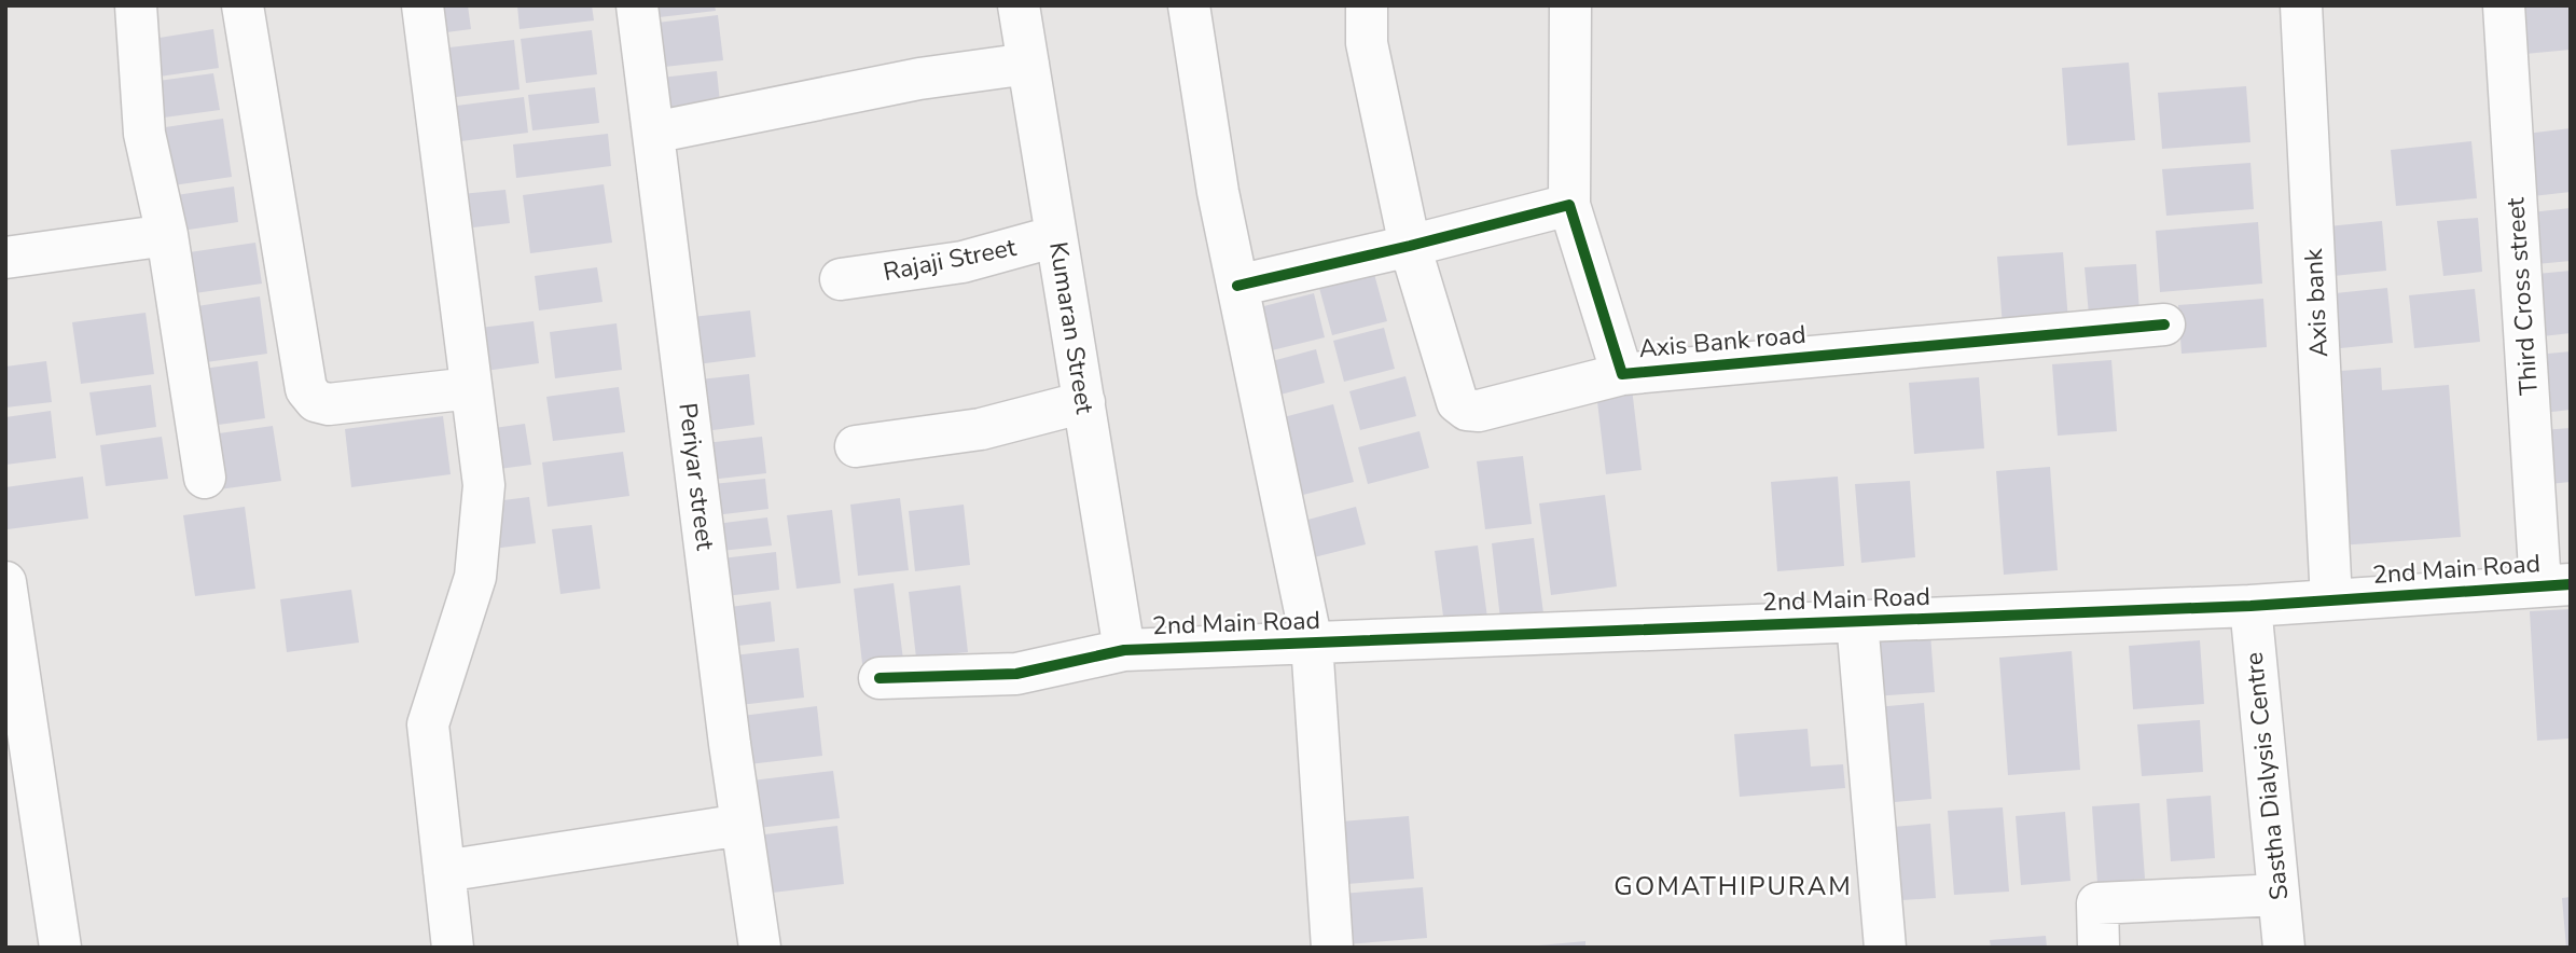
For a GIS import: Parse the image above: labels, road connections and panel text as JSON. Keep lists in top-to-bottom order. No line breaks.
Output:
{"streets":{"street":["Rajaji Street","Third Cross street","Axis bank","Kumaran Street","Axis Bank road","Periyar street","2nd Main Road","Sastha Dialysis Centre"]},"crossings":[["Rajaji Street","Kumaran Street"],["Third Cross street","2nd Main Road"],["Axis bank","2nd Main Road"],["Kumaran Street","2nd Main Road"],["2nd Main Road","Sastha Dialysis Centre"]],"districts":["GOMATHIPURAM"]}
